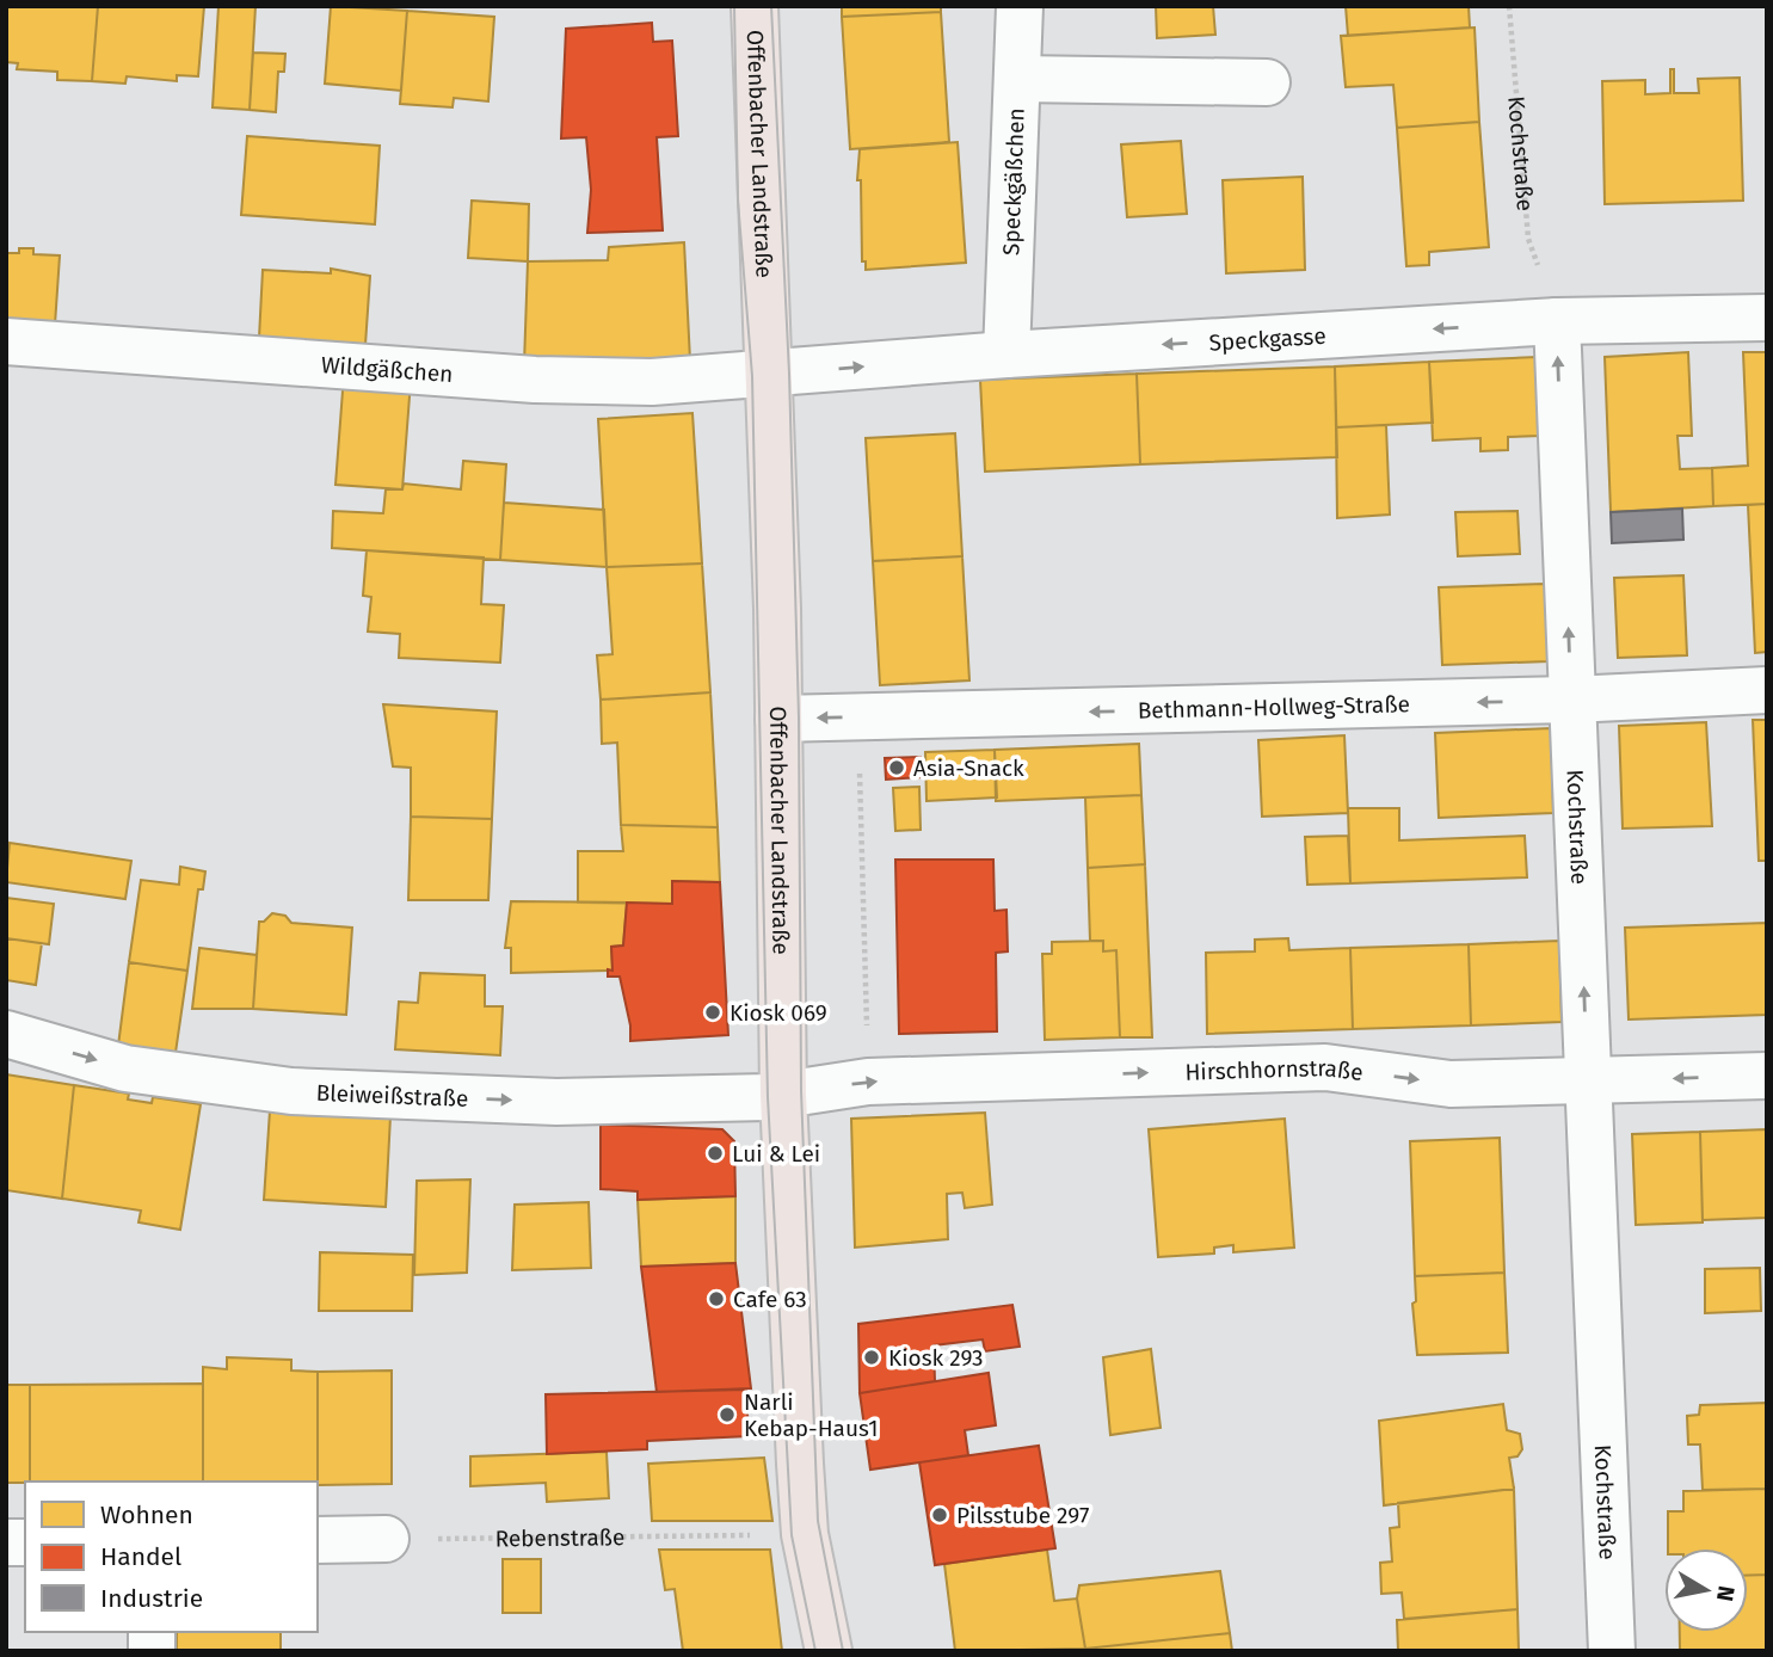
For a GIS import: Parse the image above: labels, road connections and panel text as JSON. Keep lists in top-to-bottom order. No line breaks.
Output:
{"streets":{"main road":["Offenbacher Landstraße"],"street":["Kochstraße","Speckgäßchen","Speckgasse","Wildgäßchen","Bethmann-Hollweg-Straße","Hirschhornstraße","Bleiweißstraße"],"path":["Rebenstraße"]},"crossings":[["Offenbacher Landstraße","Speckgasse"],["Offenbacher Landstraße","Wildgäßchen"],["Offenbacher Landstraße","Bethmann-Hollweg-Straße"],["Offenbacher Landstraße","Hirschhornstraße"],["Offenbacher Landstraße","Bleiweißstraße"],["Offenbacher Landstraße","Rebenstraße"],["Kochstraße","Speckgasse"],["Kochstraße","Bethmann-Hollweg-Straße"],["Kochstraße","Hirschhornstraße"],["Speckgäßchen","Speckgasse"],["Speckgasse","Wildgäßchen"],["Hirschhornstraße","Bleiweißstraße"]],"one_way":["Kochstraße","Bethmann-Hollweg-Straße","Bleiweißstraße"],"places":["Asia-Snack","Kiosk 069","Lui & Lei","Cafe 63","Kiosk 293","Narli Kebap-Haus1","Pilsstube 297"],"legend":["Wohnen","Handel","Industrie"],"north":"right"}
